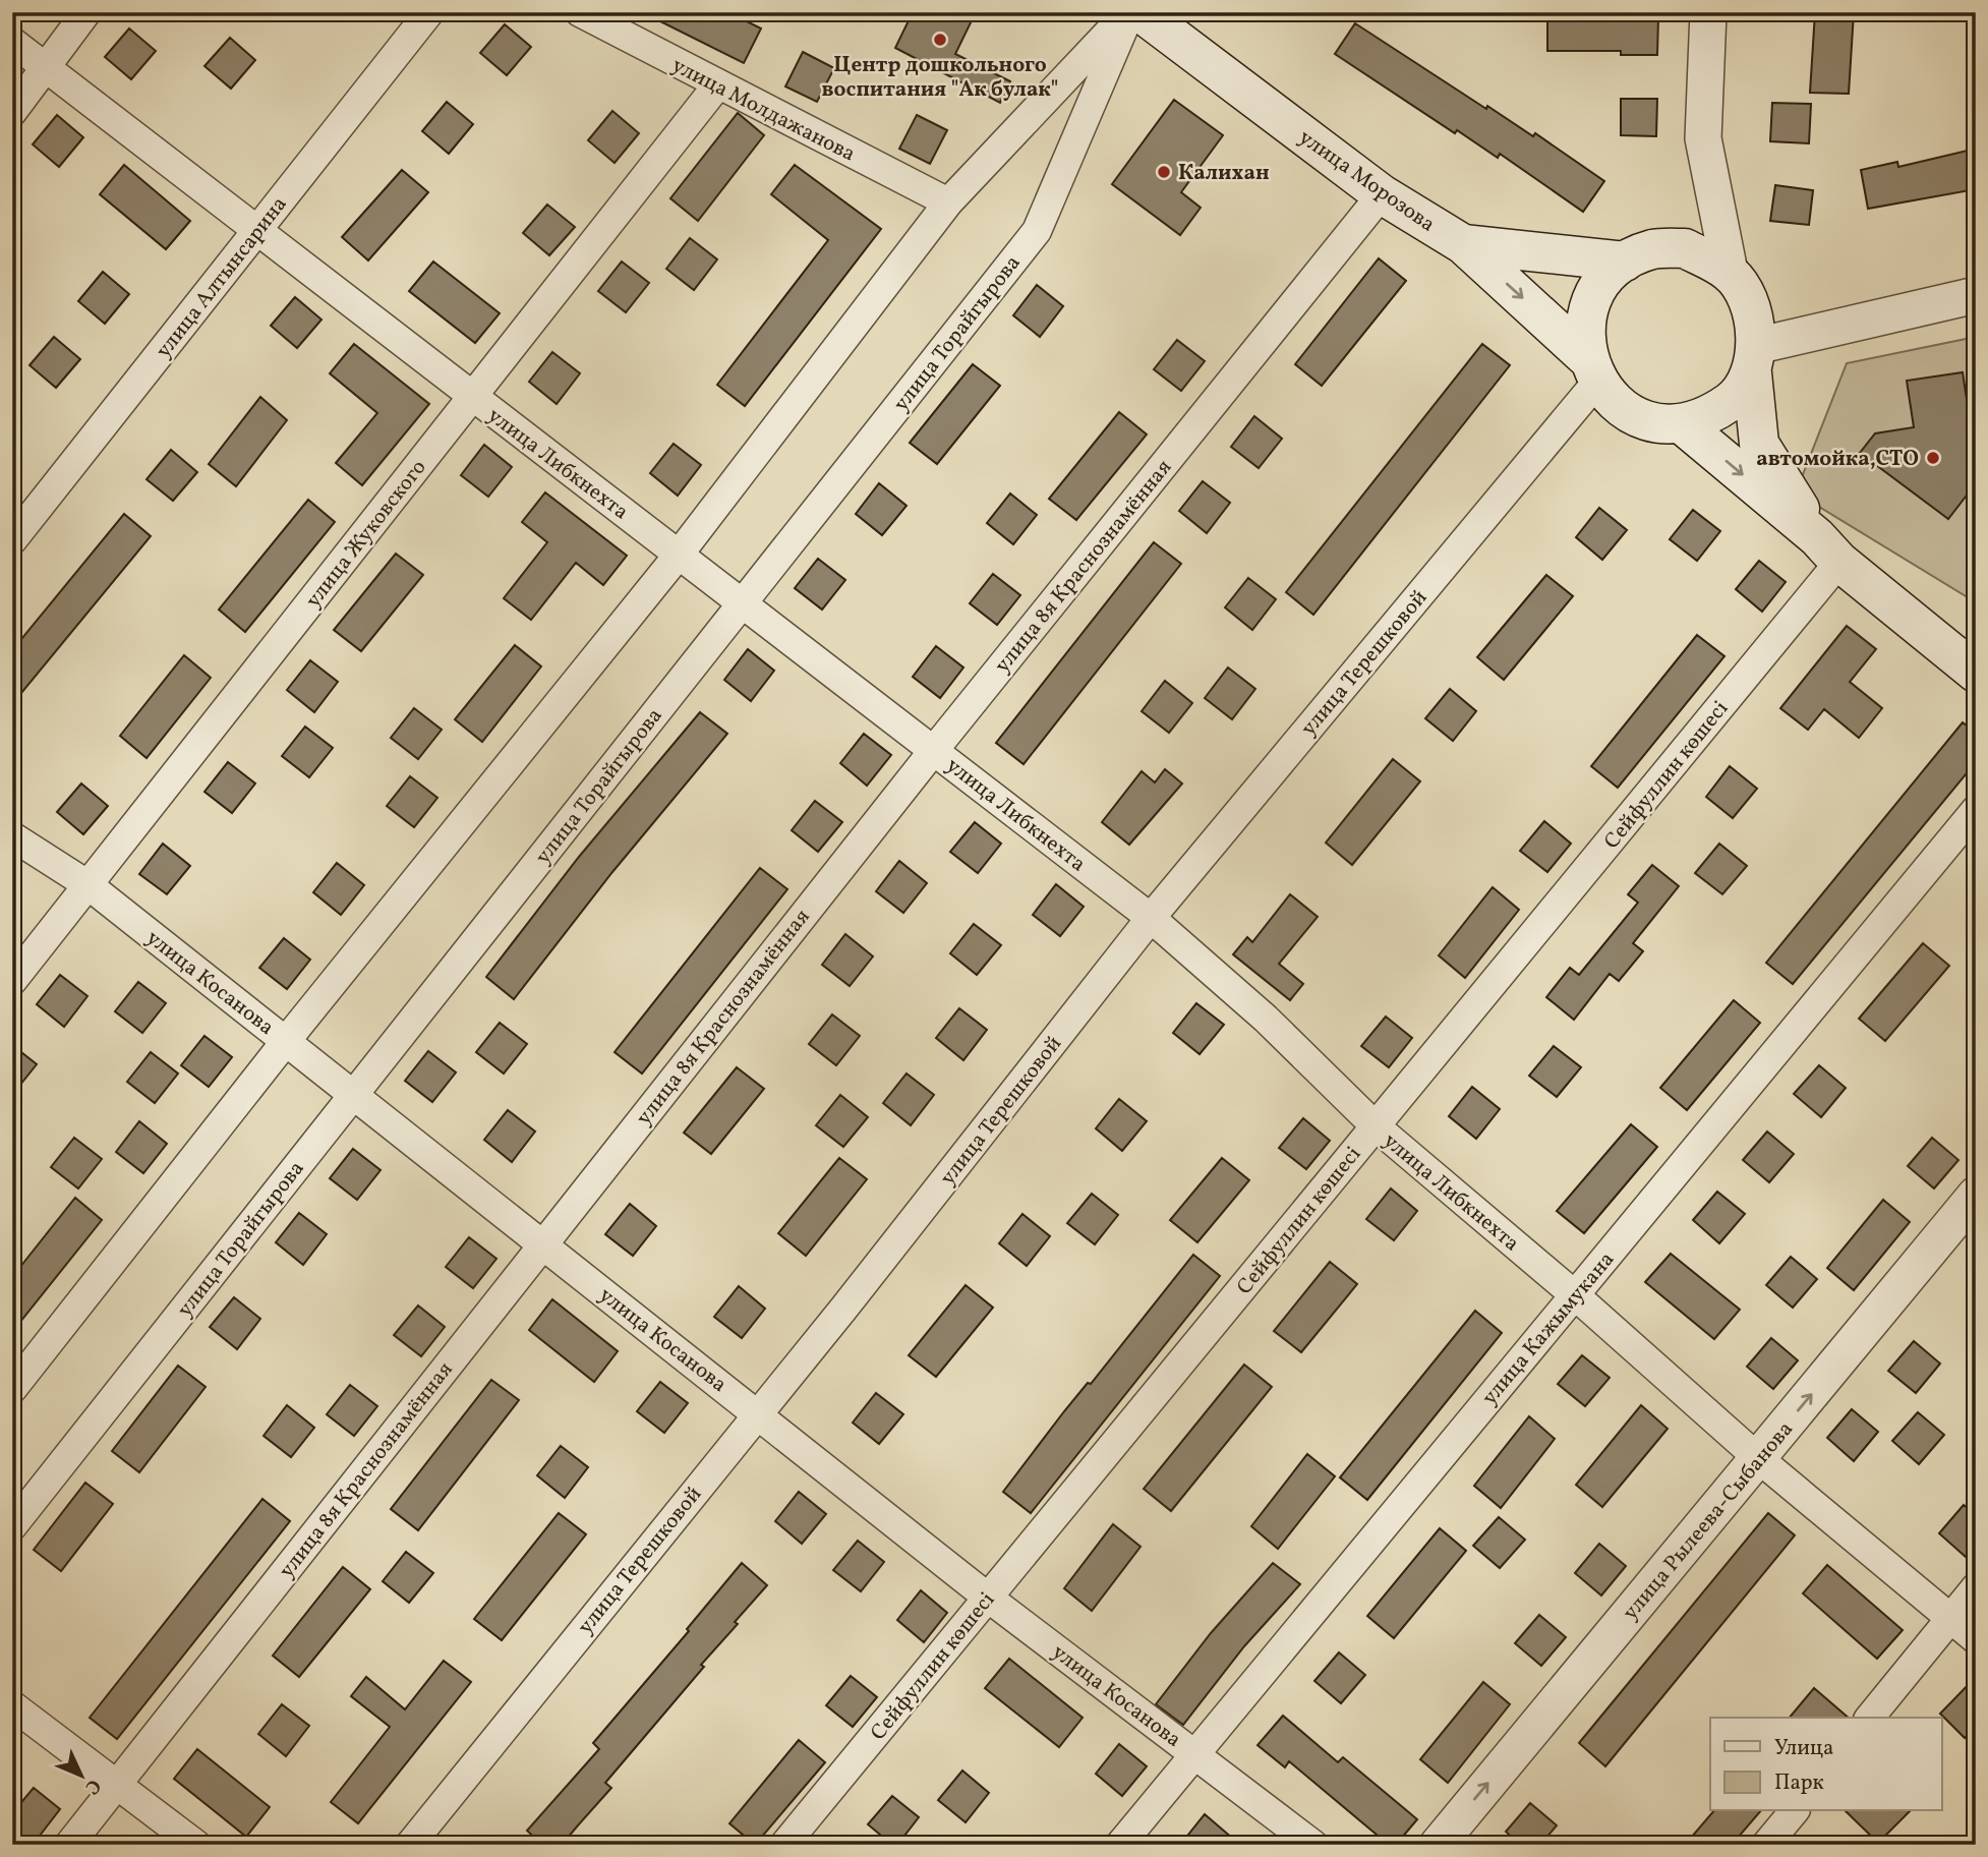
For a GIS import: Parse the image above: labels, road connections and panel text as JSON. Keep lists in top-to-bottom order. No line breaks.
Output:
{"streets":{"main road":["улица Морозова"],"street":["улица Молдажанова","улица Алтынсарина","улица Торайгырова","улица Либкнехта","улица Жуковского","улица 8я Краснознамённая","улица Терешковой","Сейфуллин көшесі","улица Косанова","улица Кажымукана","улица Рылеева-Сыбанова"]},"crossings":[["улица Молдажанова","улица Торайгырова"],["улица Молдажанова","улица Жуковского"],["улица Морозова","улица 8я Краснознамённая"],["улица Морозова","улица Терешковой"],["улица Алтынсарина","улица Либкнехта"],["улица Торайгырова","улица Либкнехта"],["улица Торайгырова","улица Косанова"],["улица Либкнехта","улица Жуковского"],["улица Либкнехта","улица 8я Краснознамённая"],["улица Либкнехта","улица Терешковой"],["улица Либкнехта","Сейфуллин көшесі"],["улица Либкнехта","улица Кажымукана"],["улица Либкнехта","улица Рылеева-Сыбанова"],["улица Жуковского","улица Косанова"],["улица 8я Краснознамённая","улица Косанова"],["улица Терешковой","улица Косанова"],["Сейфуллин көшесі","улица Косанова"],["улица Косанова","улица Кажымукана"]],"one_way":["улица Рылеева-Сыбанова"],"places":["Центр дошкольного воспитания \"Ак булак\"","Калихан","автомойка,СТО"],"legend":["Улица","Парк"],"north":"bottom right"}
